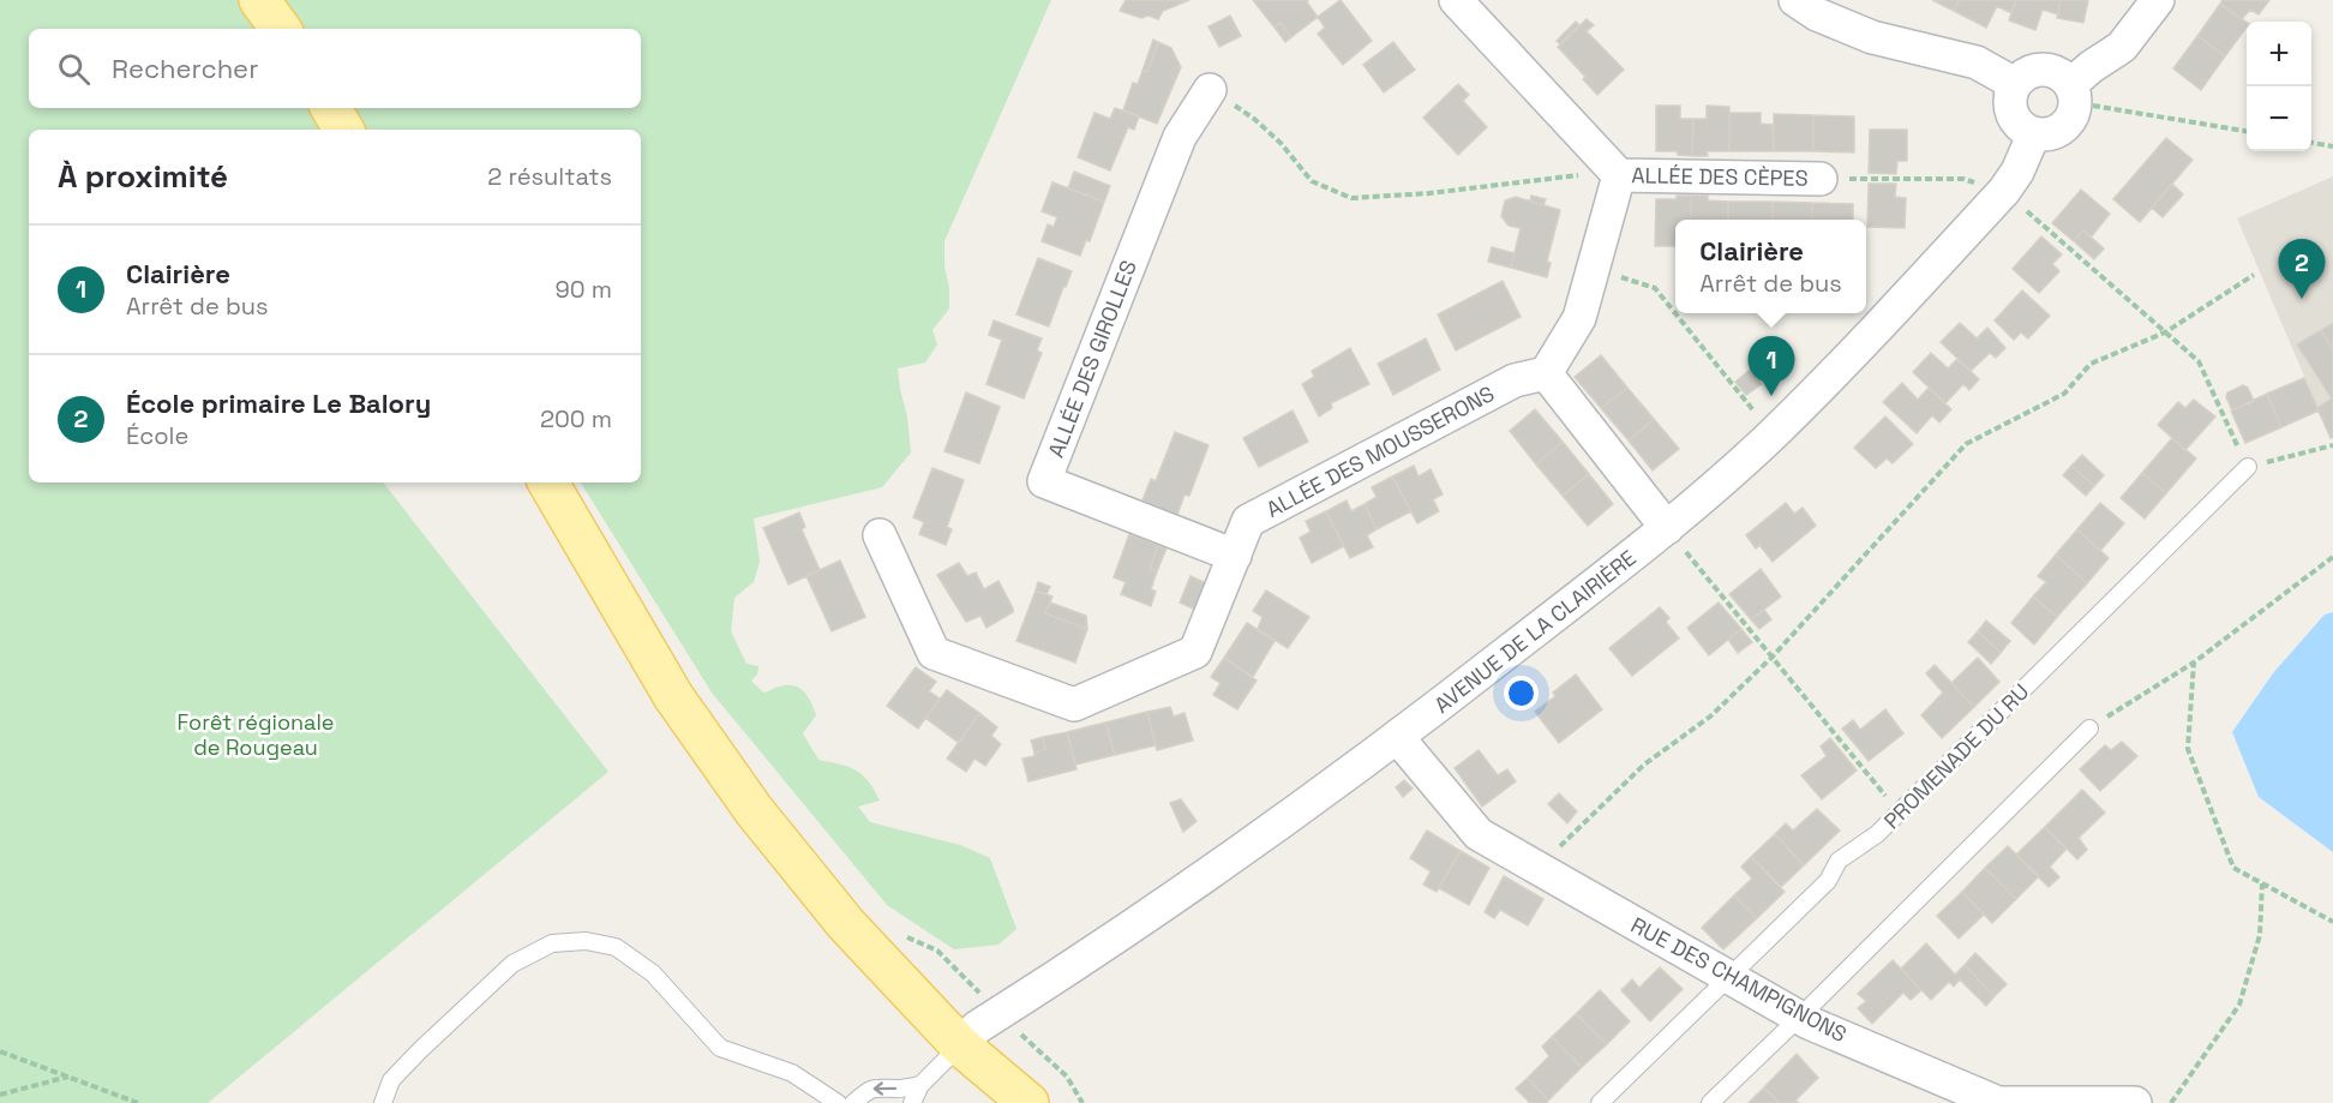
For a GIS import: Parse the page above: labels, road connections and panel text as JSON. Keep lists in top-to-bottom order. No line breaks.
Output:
{"streets":{"street":["ALLÉE DES CÈPES","ALLÉE DES GIROLLES","ALLÉE DES MOUSSERONS","AVENUE DE LA CLAIRIÈRE","RUE DES CHAMPIGNONS"],"lane":["PROMENADE DU RU"]},"crossings":[["ALLÉE DES GIROLLES","ALLÉE DES MOUSSERONS"],["AVENUE DE LA CLAIRIÈRE","RUE DES CHAMPIGNONS"],["PROMENADE DU RU","RUE DES CHAMPIGNONS"]],"parks":["Forêt régionale de Rougeau"],"page":{"map_buttons":["+","−"],"search":"Rechercher","heading":["À proximité","2 résultats"],"popup":["Clairière","Arrêt de bus"],"list":[{"mark":"1","name":"Clairière","note":"Arrêt de bus","value":"90 m"},{"mark":"2","name":"École primaire Le Balory","note":"École","value":"200 m"}],"pins":["2","1"]}}
